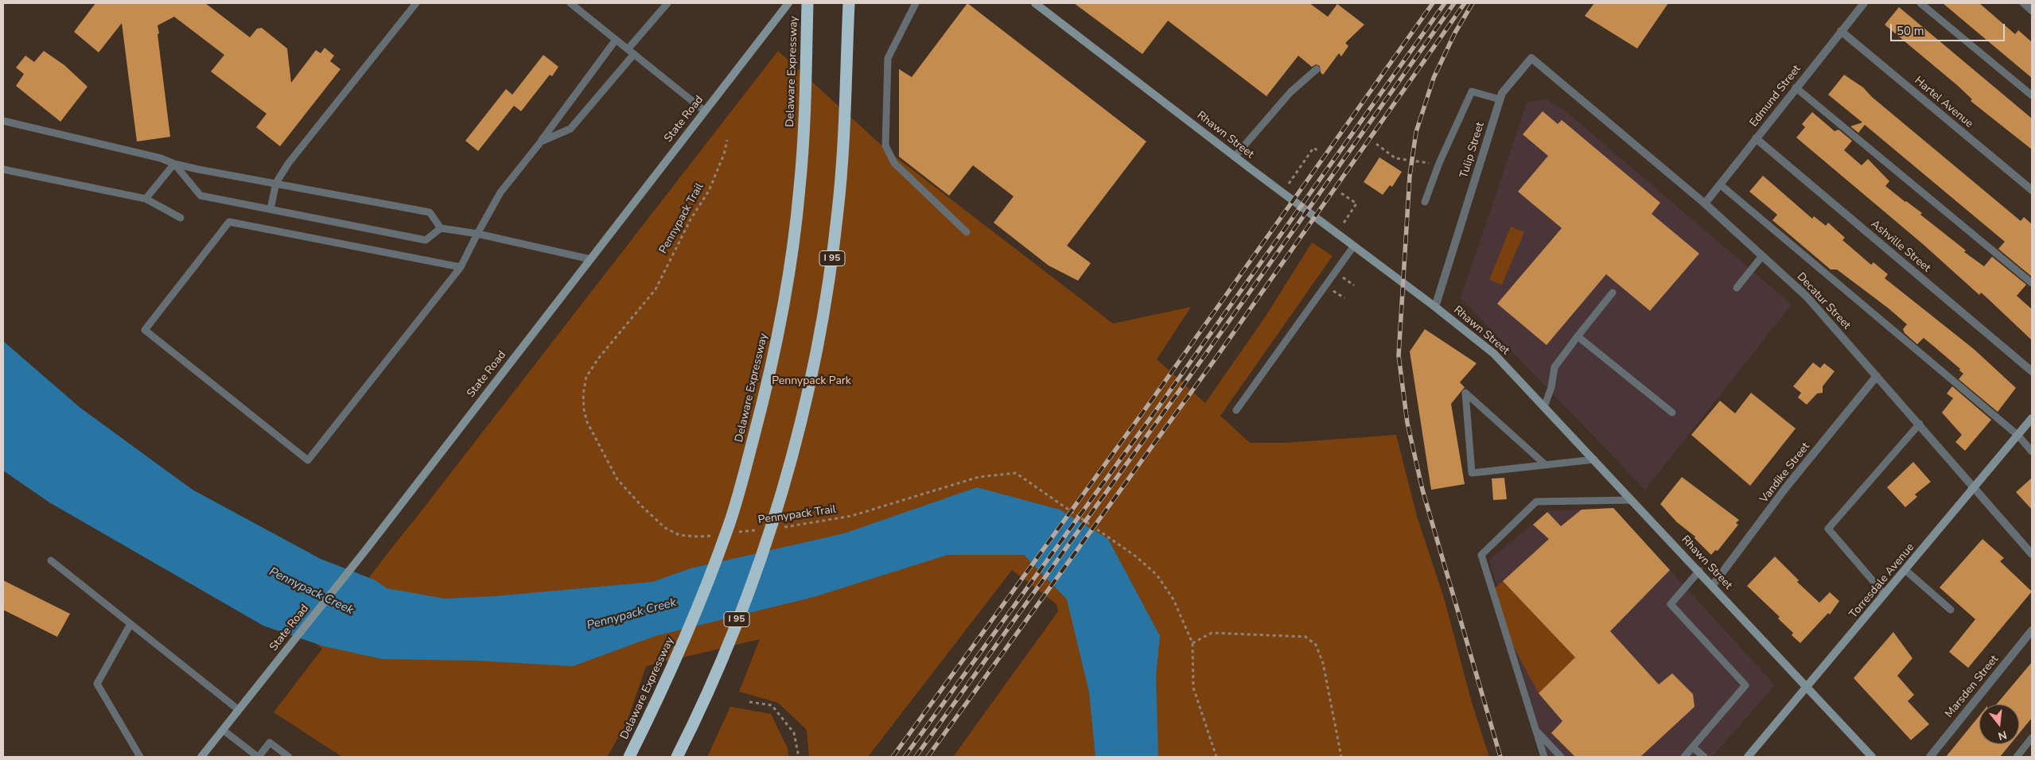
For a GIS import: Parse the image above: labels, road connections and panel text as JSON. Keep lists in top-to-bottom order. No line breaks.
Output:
{"streets":{"highway":["Delaware Expressway","I 95"],"main road":["State Road","Rhawn Street","Torresdale Avenue"],"street":["Edmund Street","Hartel Avenue","Tulip Street","Ashville Street","Decatur Street","Vandike Street","Marsden Street"],"path":["Pennypack Trail"]},"crossings":[["Edmund Street","Hartel Avenue"],["Edmund Street","Ashville Street"],["Edmund Street","Decatur Street"],["Rhawn Street","Tulip Street"],["Rhawn Street","Vandike Street"],["Rhawn Street","Torresdale Avenue"],["Tulip Street","Decatur Street"],["Decatur Street","Vandike Street"],["Decatur Street","Torresdale Avenue"]],"water":["Pennypack Creek"],"parks":["Pennypack Park"],"scale_bar":"50 m","north":"bottom"}
